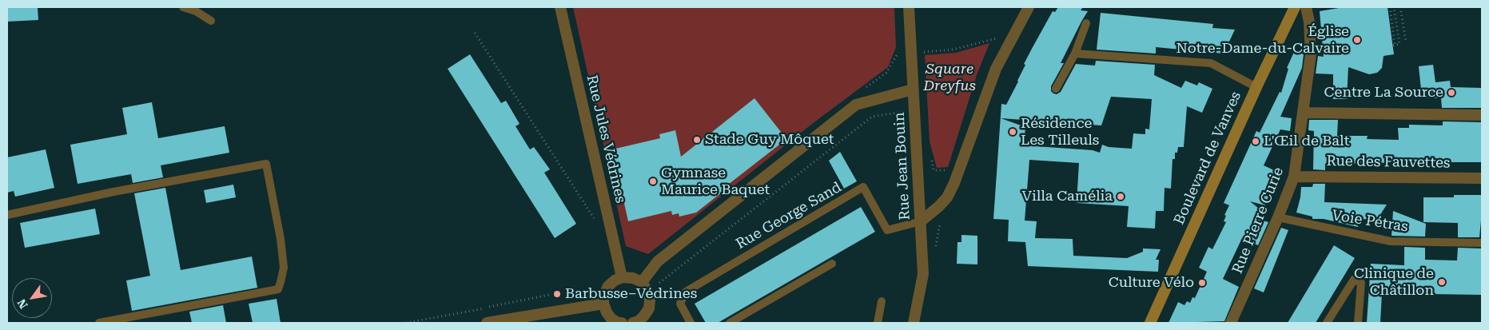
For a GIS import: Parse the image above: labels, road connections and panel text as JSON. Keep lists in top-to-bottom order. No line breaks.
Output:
{"streets":{"main road":["Boulevard de Vanves"],"street":["Rue Jules Védrines","Rue des Fauvettes","Rue Jean Bouin","Rue Pierre Curie"],"lane":["Rue George Sand","Voie Pétras"]},"crossings":[["Rue des Fauvettes","Rue Pierre Curie"],["Rue Jean Bouin","Rue George Sand"],["Rue Pierre Curie","Voie Pétras"]],"parks":["Square Dreyfus"],"places":["Église Notre-Dame-du-Calvaire","Centre La Source","Résidence Les Tilleuls","Stade Guy Môquet","L'Œil de Balt","Gymnase Maurice Baquet","Villa Camélia","Clinique de Châtillon","Culture Vélo","Barbusse–Védrines"],"north":"bottom left"}
